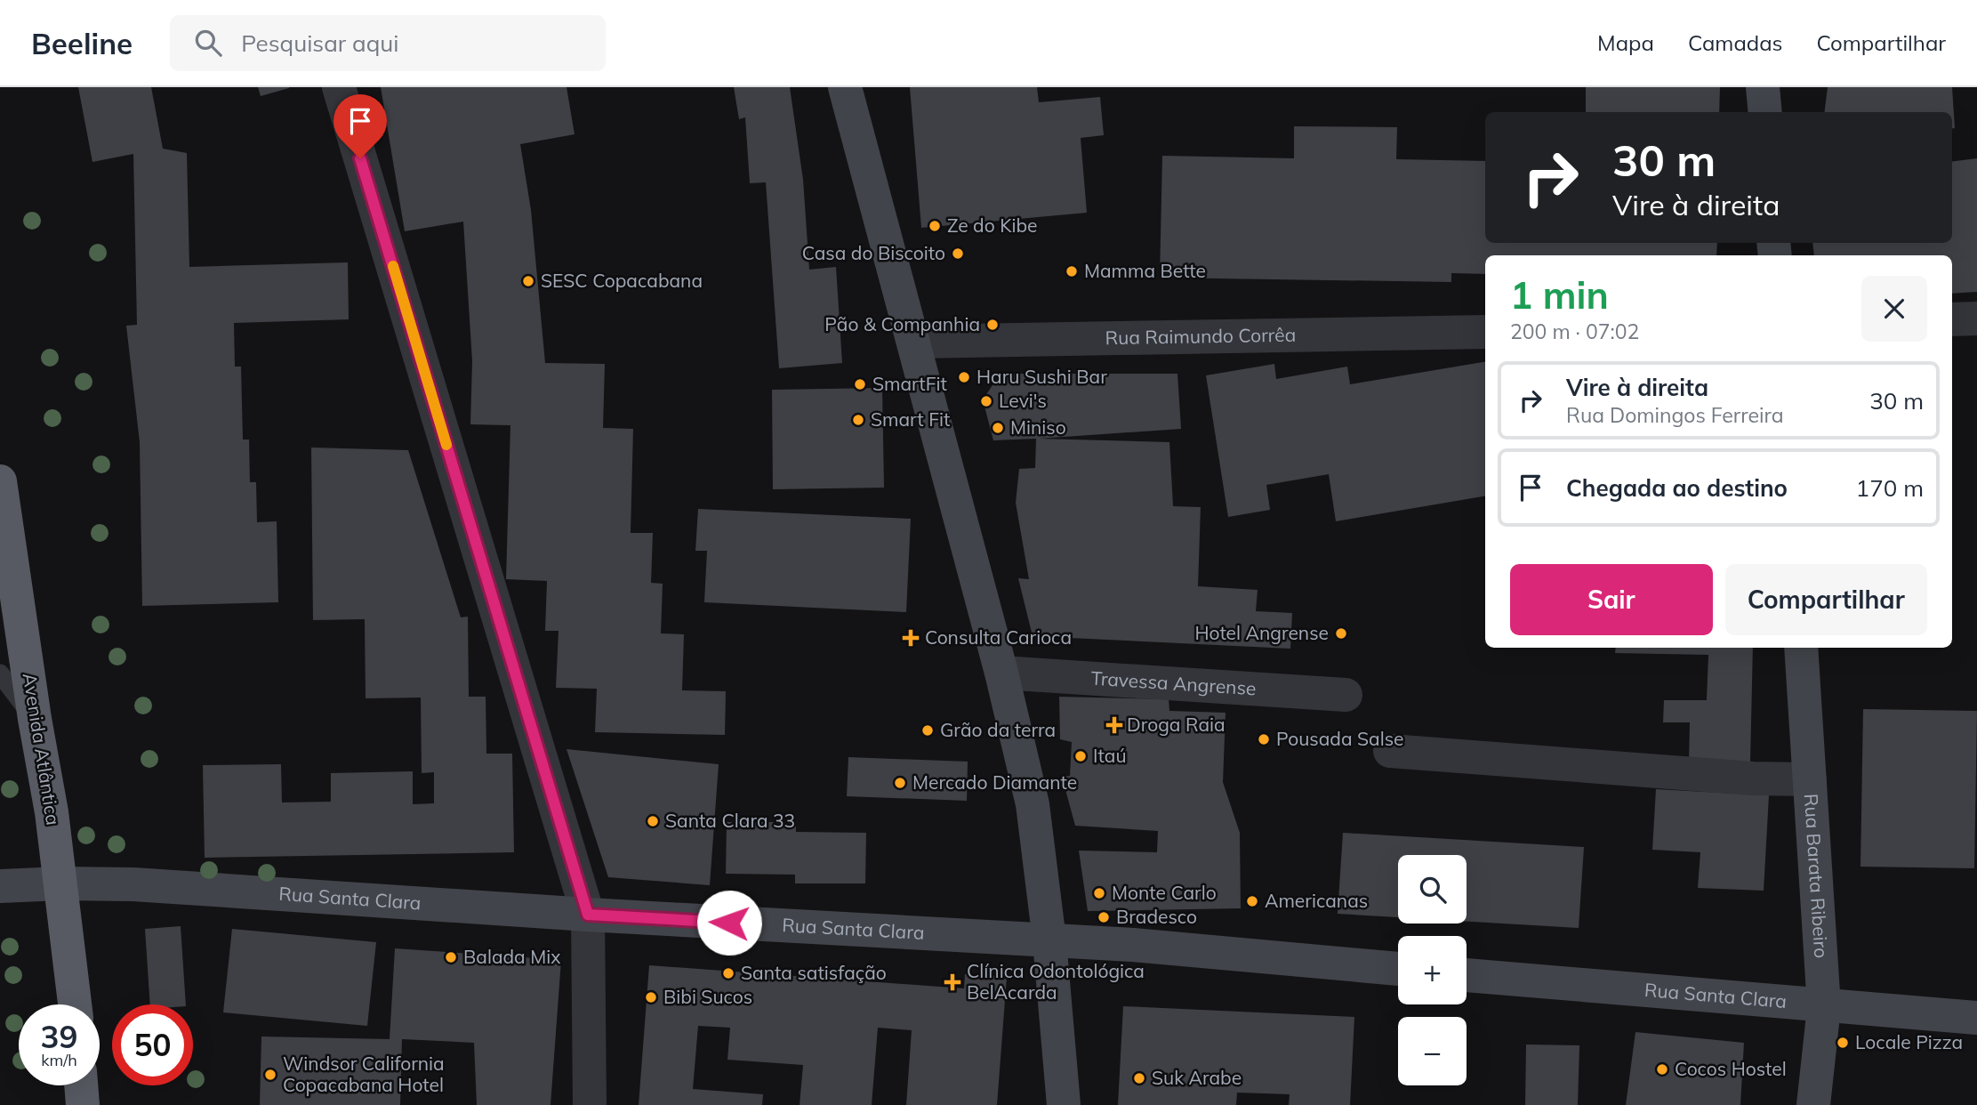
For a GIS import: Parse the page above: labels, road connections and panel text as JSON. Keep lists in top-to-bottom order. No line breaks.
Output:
{"streets":{"highway":["Avenida Atlântica"],"main road":["Rua Barata Ribeiro","Rua Santa Clara"],"street":["Rua Raimundo Corrêa","Travessa Angrense"]},"crossings":[["Avenida Atlântica","Rua Santa Clara"],["Rua Barata Ribeiro","Rua Santa Clara"]],"places":{"other":["Ze do Kibe","Casa do Biscoito","Mamma Bette","SESC Copacabana","Pão & Companhia","Haru Sushi Bar","SmartFit","Levi's","Smart Fit","Miniso","Hotel Angrense","Grão da terra","Pousada Salse","Itaú","Mercado Diamante","Santa Clara 33","Monte Carlo","Americanas","Bradesco","Balada Mix","Santa satisfação","Bibi Sucos","Locale Pizza","Cocos Hostel","Windsor California Copacabana Hotel","Suk Arabe"],"health":["Consulta Carioca","Droga Raia","Clínica Odontológica BelAcarda"]},"page":{"header":"Beeline","search":"Pesquisar aqui","nav":["Mapa","Camadas","Compartilhar"],"turn":["30 m","Vire à direita"],"heading":["1 min","200 m · 07:02"],"list":[{"name":"Vire à direita","note":"Rua Domingos Ferreira","value":"30 m"},{"name":"Chegada ao destino","value":"170 m"}],"buttons":["Sair","Compartilhar"],"map_buttons":["+","−"],"speed":"39 km/h","limit":"50"}}
